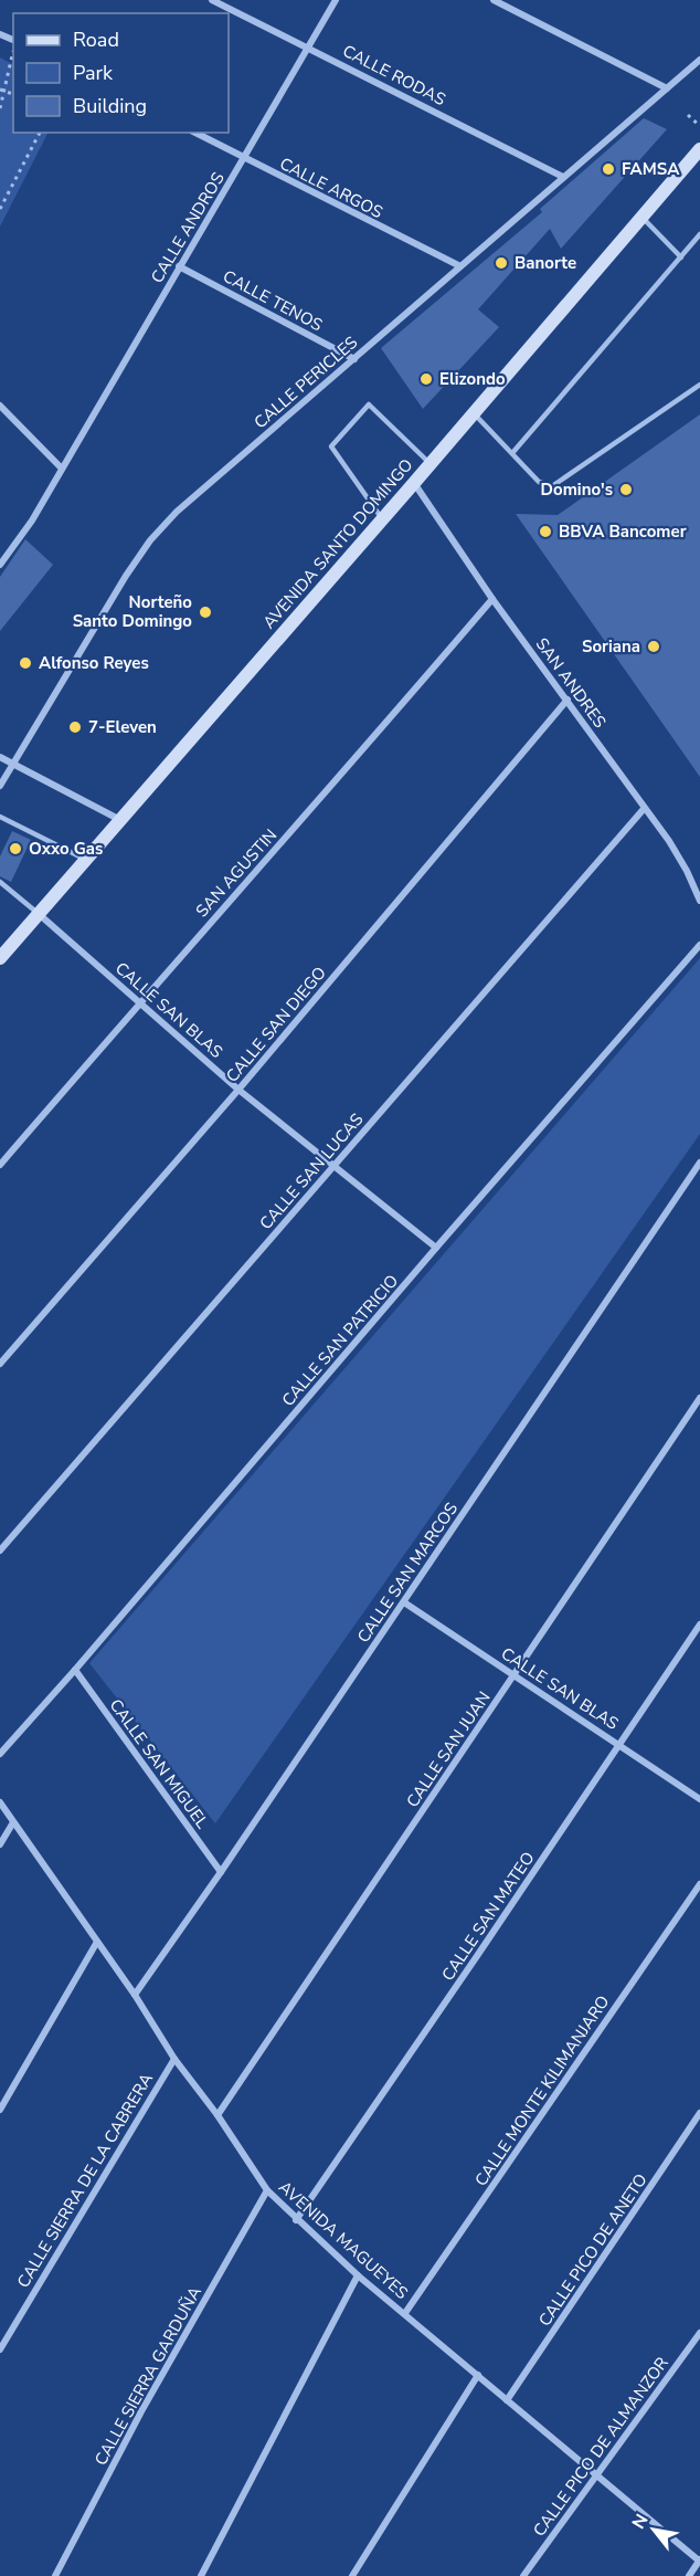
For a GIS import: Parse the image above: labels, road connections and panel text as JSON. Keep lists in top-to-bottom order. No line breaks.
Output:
{"streets":{"main road":["AVENIDA SANTO DOMINGO"],"street":["CALLE RODAS","CALLE ARGOS","CALLE ANDROS","CALLE TENOS","CALLE PERICLES","SAN ANDRES","SAN AGUSTIN","CALLE SAN BLAS","CALLE SAN DIEGO","CALLE SAN LUCAS","CALLE SAN PATRICIO","CALLE SAN MARCOS","CALLE SAN JUAN","CALLE SAN MIGUEL","CALLE SAN MATEO","CALLE MONTE KILIMANJARO","CALLE SIERRA DE LA CABRERA","AVENIDA MAGUEYES","CALLE PICO DE ANETO","CALLE SIERRA GARDUÑA","CALLE PICO DE ALMANZOR"]},"crossings":[["CALLE RODAS","CALLE ANDROS"],["CALLE RODAS","CALLE PERICLES"],["CALLE ARGOS","CALLE ANDROS"],["CALLE ARGOS","CALLE PERICLES"],["CALLE ANDROS","CALLE TENOS"],["CALLE TENOS","CALLE PERICLES"],["AVENIDA SANTO DOMINGO","SAN ANDRES"],["AVENIDA SANTO DOMINGO","CALLE SAN BLAS"],["SAN ANDRES","SAN AGUSTIN"],["SAN ANDRES","CALLE SAN DIEGO"],["SAN ANDRES","CALLE SAN LUCAS"],["SAN AGUSTIN","CALLE SAN BLAS"],["CALLE SAN BLAS","CALLE SAN DIEGO"],["CALLE SAN BLAS","CALLE SAN LUCAS"],["CALLE SAN BLAS","CALLE SAN PATRICIO"],["CALLE SAN BLAS","CALLE SAN MARCOS"],["CALLE SAN BLAS","CALLE SAN JUAN"],["CALLE SAN BLAS","CALLE SAN MATEO"],["CALLE SAN PATRICIO","CALLE SAN MIGUEL"],["CALLE SAN MARCOS","CALLE SAN MIGUEL"],["CALLE SAN MARCOS","AVENIDA MAGUEYES"],["CALLE SAN JUAN","AVENIDA MAGUEYES"],["CALLE SAN MATEO","AVENIDA MAGUEYES"],["CALLE MONTE KILIMANJARO","AVENIDA MAGUEYES"],["CALLE SIERRA DE LA CABRERA","AVENIDA MAGUEYES"],["AVENIDA MAGUEYES","CALLE PICO DE ANETO"],["AVENIDA MAGUEYES","CALLE SIERRA GARDUÑA"],["AVENIDA MAGUEYES","CALLE PICO DE ALMANZOR"]],"places":["FAMSA","Banorte","Elizondo","Domino's","BBVA Bancomer","Norteño Santo Domingo","Soriana","Alfonso Reyes","7-Eleven","Oxxo Gas"],"legend":["Road","Park","Building"],"north":"top left"}
